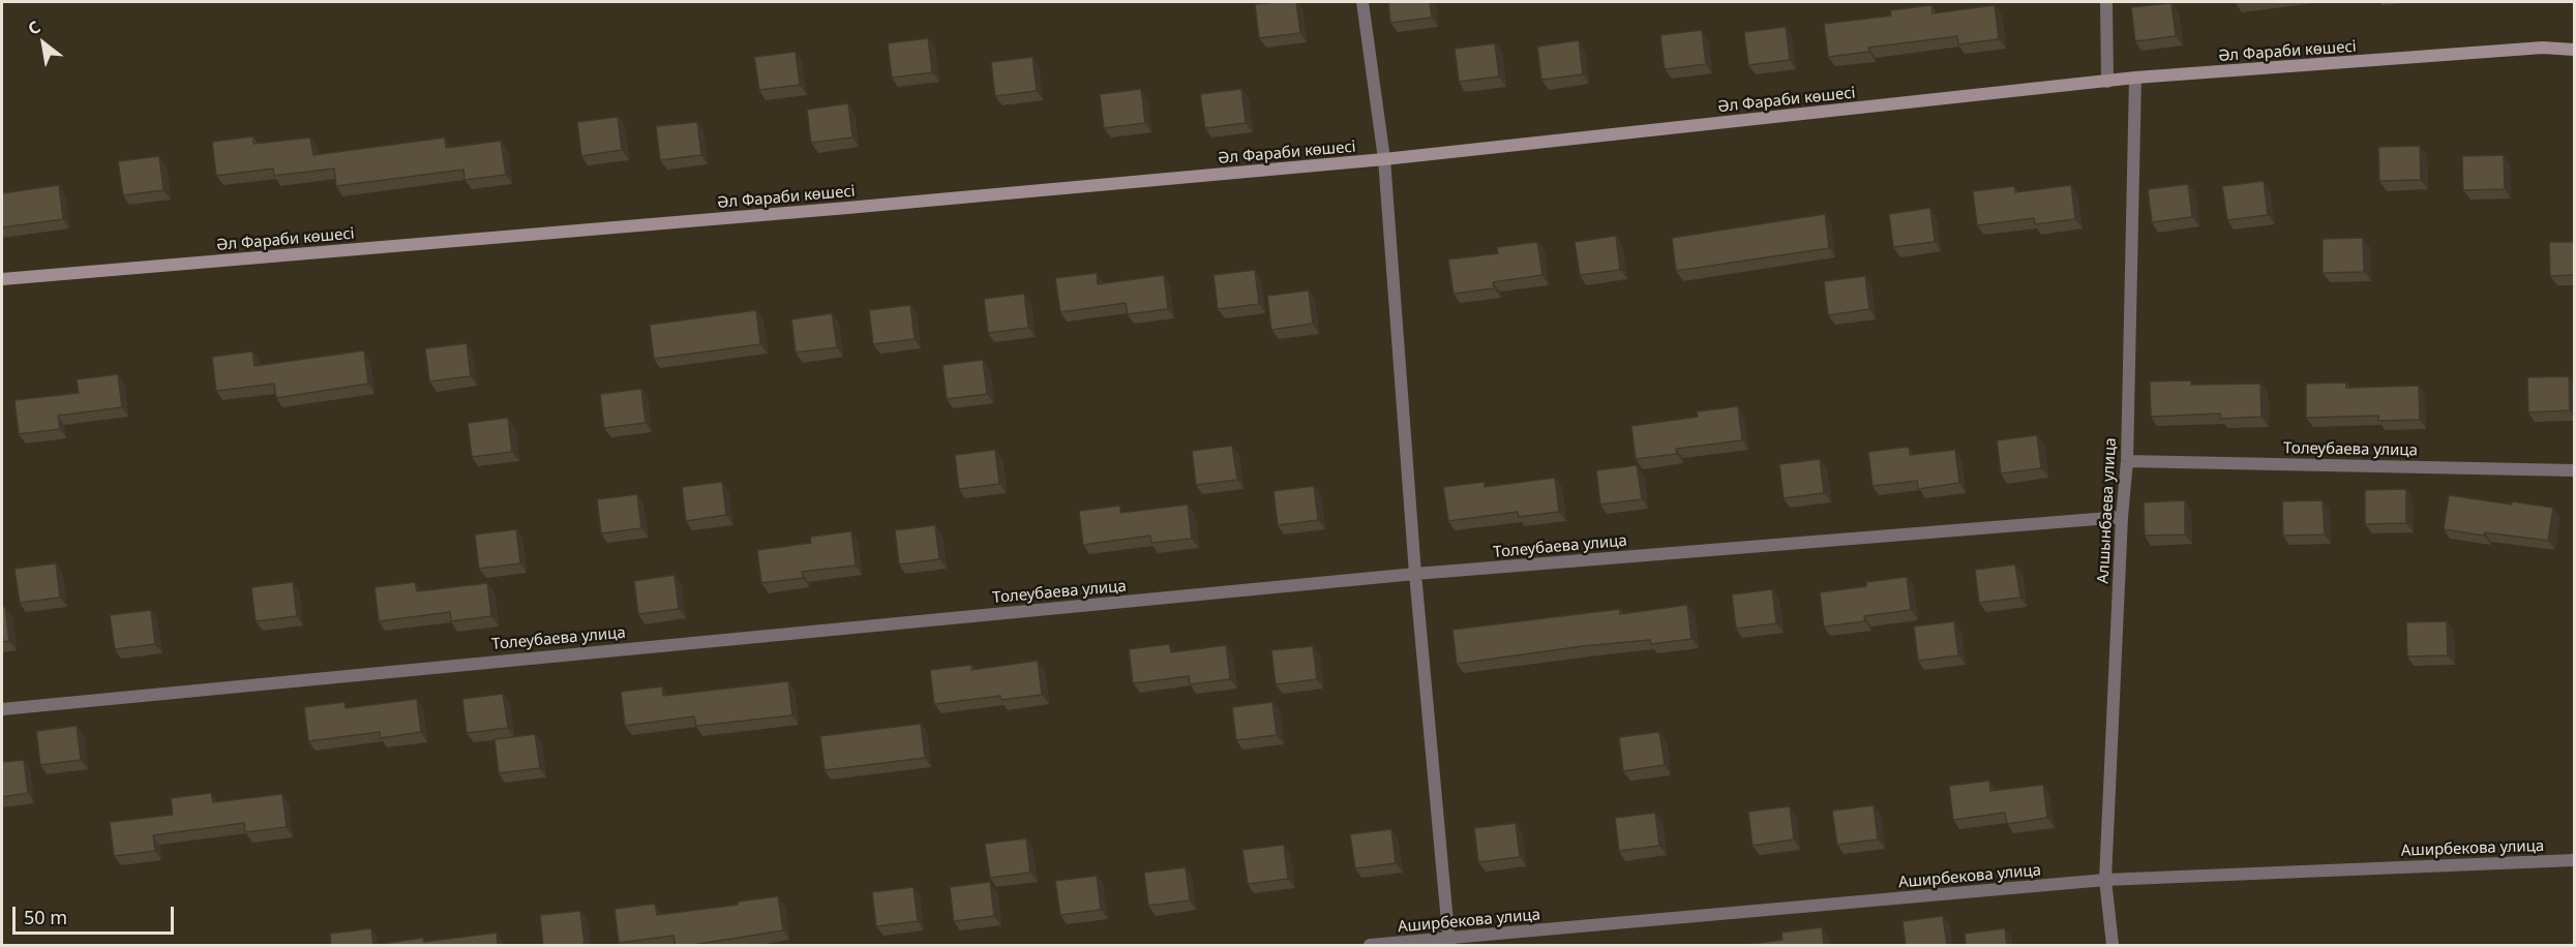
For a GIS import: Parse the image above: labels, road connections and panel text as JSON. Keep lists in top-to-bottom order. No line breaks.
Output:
{"streets":{"street":["Әл Фараби көшесі","Толеубаева улица","Алшынбаева улица","Аширбекова улица"]},"crossings":[["Әл Фараби көшесі","Алшынбаева улица"],["Толеубаева улица","Алшынбаева улица"],["Алшынбаева улица","Аширбекова улица"]],"scale_bar":"50 m","north":"top left"}
